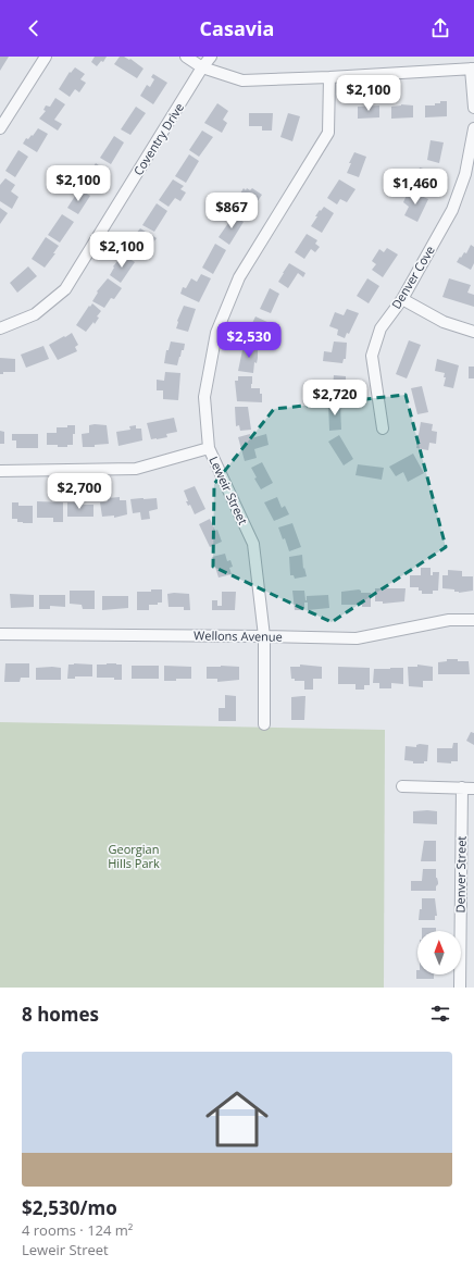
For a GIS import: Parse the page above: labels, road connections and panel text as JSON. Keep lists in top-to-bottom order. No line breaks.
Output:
{"streets":{"street":["Coventry Drive","Denver Cove","Leweir Street","Wellons Avenue","Denver Street"]},"crossings":[["Leweir Street","Wellons Avenue"]],"parks":["Georgian Hills Park"],"north":"top","page":{"header":"Casavia","price":["$2,100","$2,100","$1,460","$867","$2,100","$2,530","$2,720","$2,700"],"heading":"8 homes","list":[{"name":"$2,530/mo","note":"4 rooms · 124 m² · Leweir Street"}]}}
